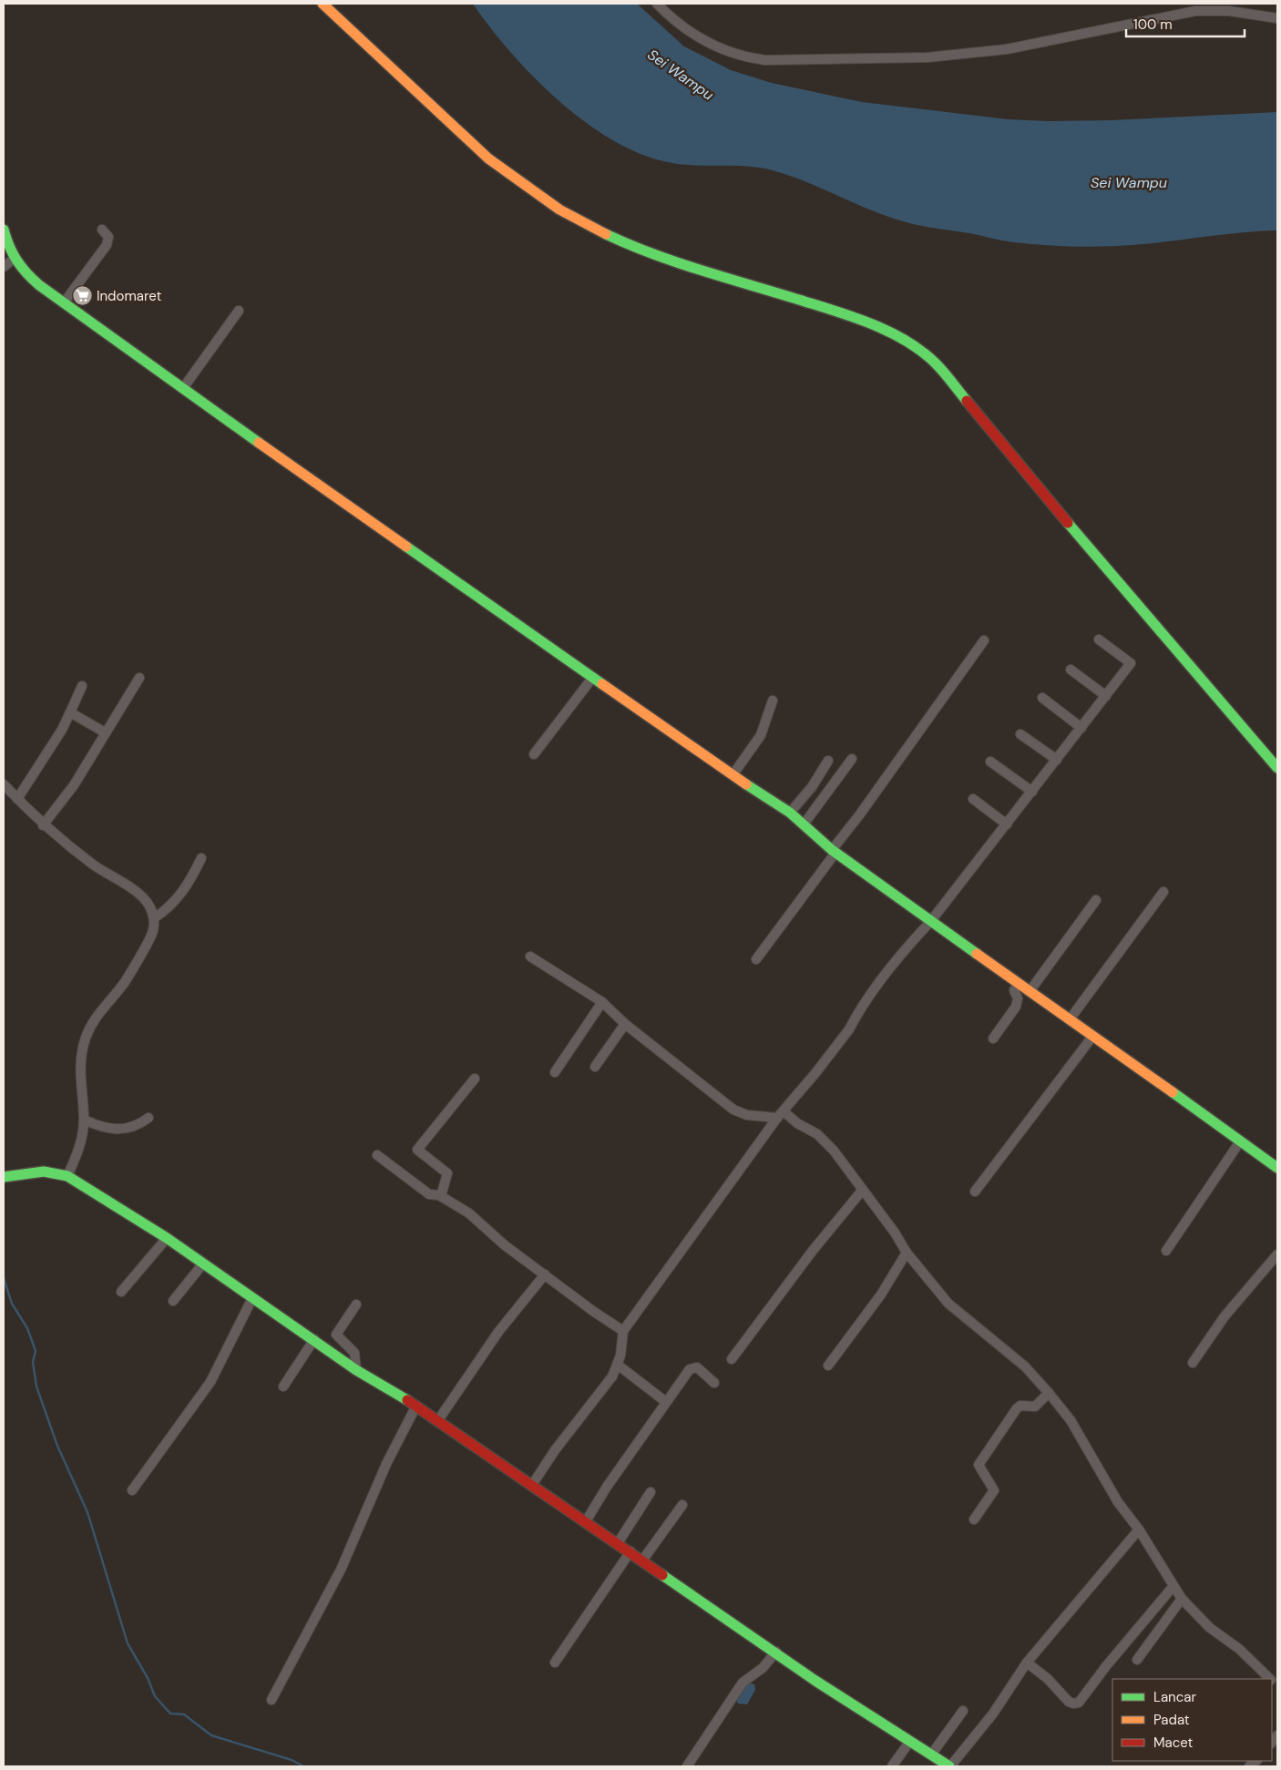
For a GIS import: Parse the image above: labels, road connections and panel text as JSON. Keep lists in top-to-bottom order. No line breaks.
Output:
{"water":["Sei Wampu"],"places":{"supermarket":["Indomaret"]},"legend":["Lancar","Padat","Macet"],"scale_bar":"100 m"}
